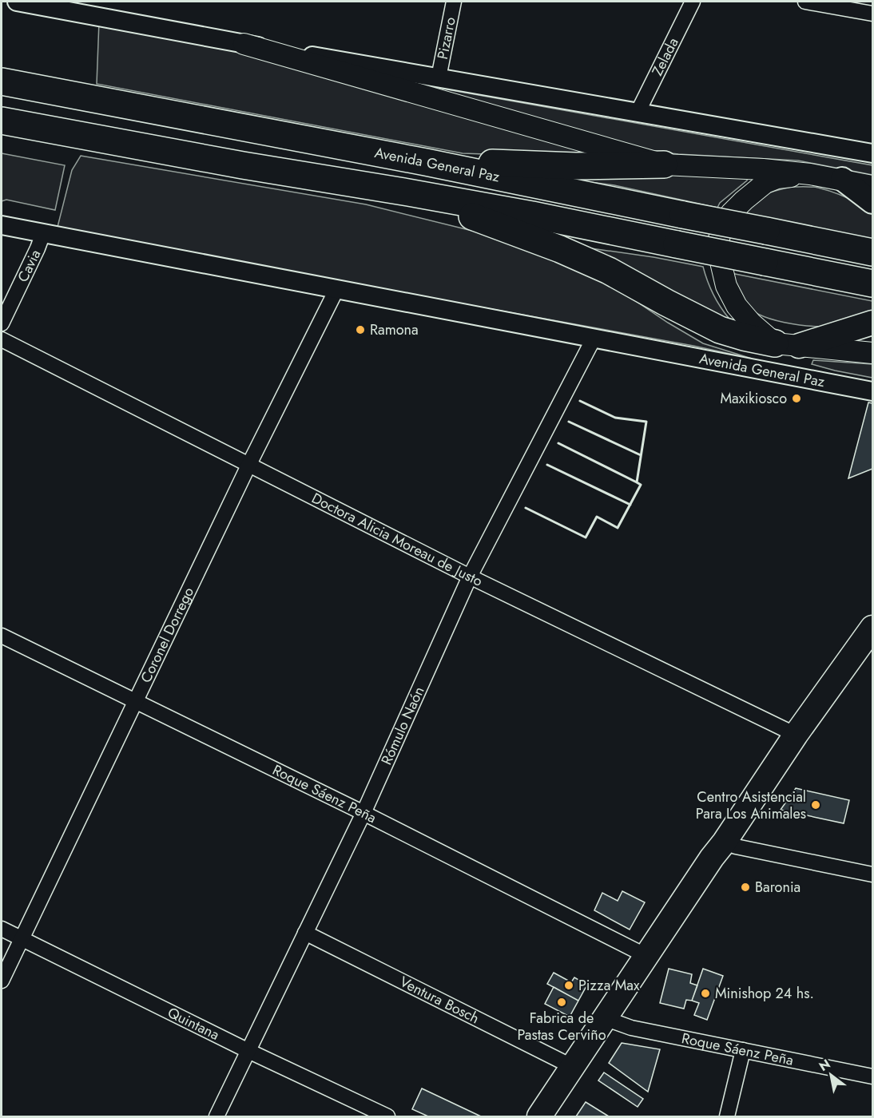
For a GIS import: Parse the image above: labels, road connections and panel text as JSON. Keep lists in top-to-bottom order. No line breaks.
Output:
{"streets":{"highway":["Avenida General Paz"],"street":["Pizarro","Zelada","Cavia","Doctora Alicia Moreau de Justo","Coronel Dorrego","Rómulo Naón","Roque Sáenz Peña","Ventura Bosch","Quintana"]},"crossings":[["Avenida General Paz","Cavia"],["Avenida General Paz","Coronel Dorrego"],["Avenida General Paz","Rómulo Naón"],["Doctora Alicia Moreau de Justo","Coronel Dorrego"],["Doctora Alicia Moreau de Justo","Rómulo Naón"],["Coronel Dorrego","Roque Sáenz Peña"],["Coronel Dorrego","Quintana"],["Rómulo Naón","Roque Sáenz Peña"],["Rómulo Naón","Ventura Bosch"],["Rómulo Naón","Quintana"]],"places":["Ramona","Maxikiosco","Centro Asistencial Para Los Animales","Baronia","Pizza Max","Minishop 24 hs.","Fabrica de Pastas Cerviño"],"north":"top left"}
